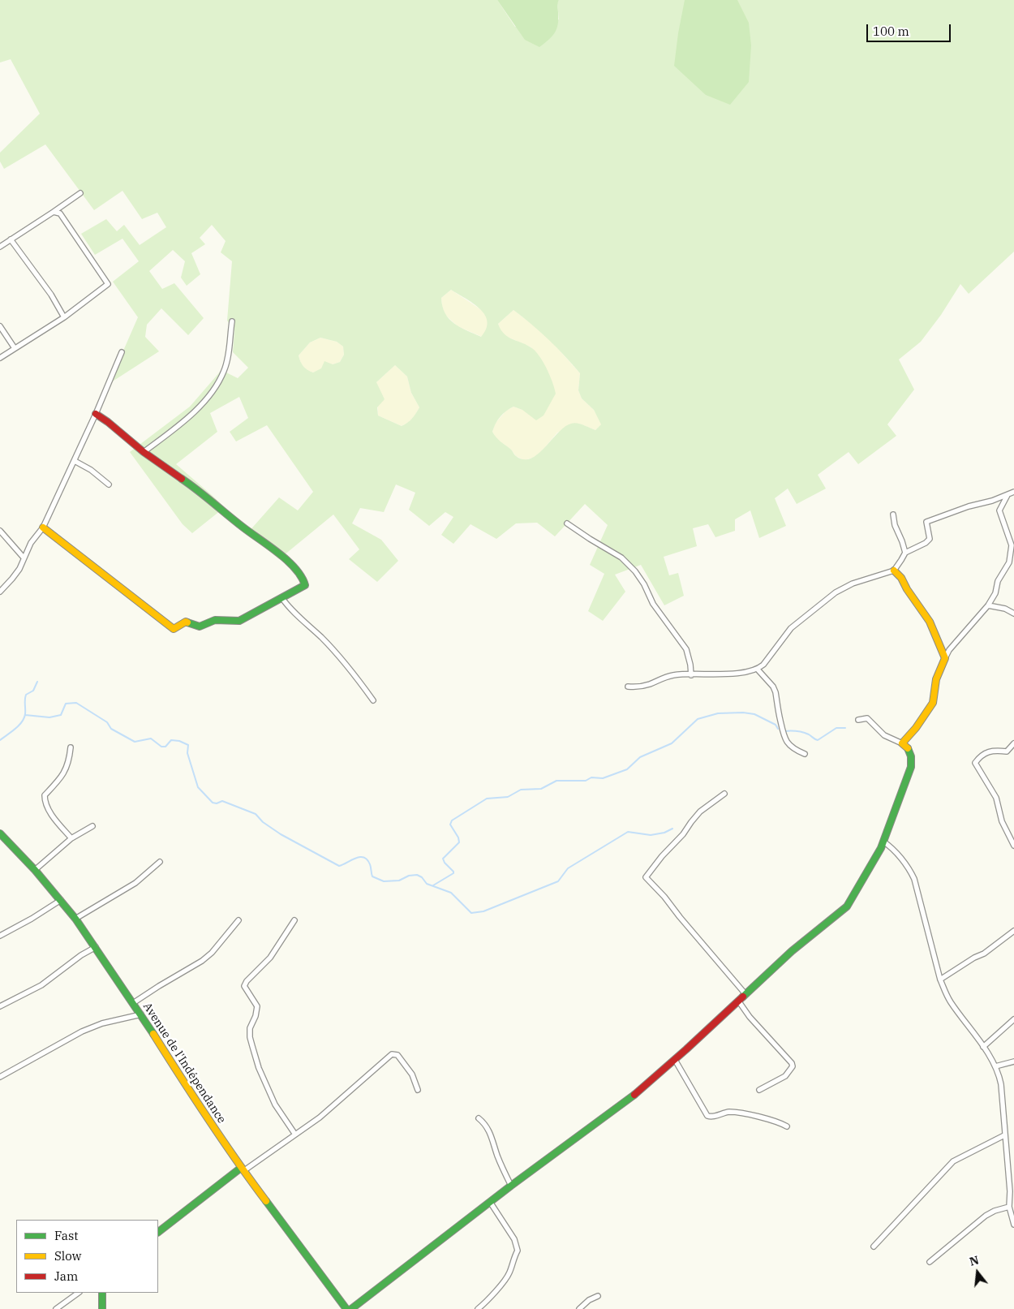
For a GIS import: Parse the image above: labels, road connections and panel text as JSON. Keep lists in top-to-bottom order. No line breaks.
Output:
{"streets":{"street":["Avenue de l'Indépendance"]},"legend":["Fast","Slow","Jam"],"scale_bar":"100 m","north":"top"}
